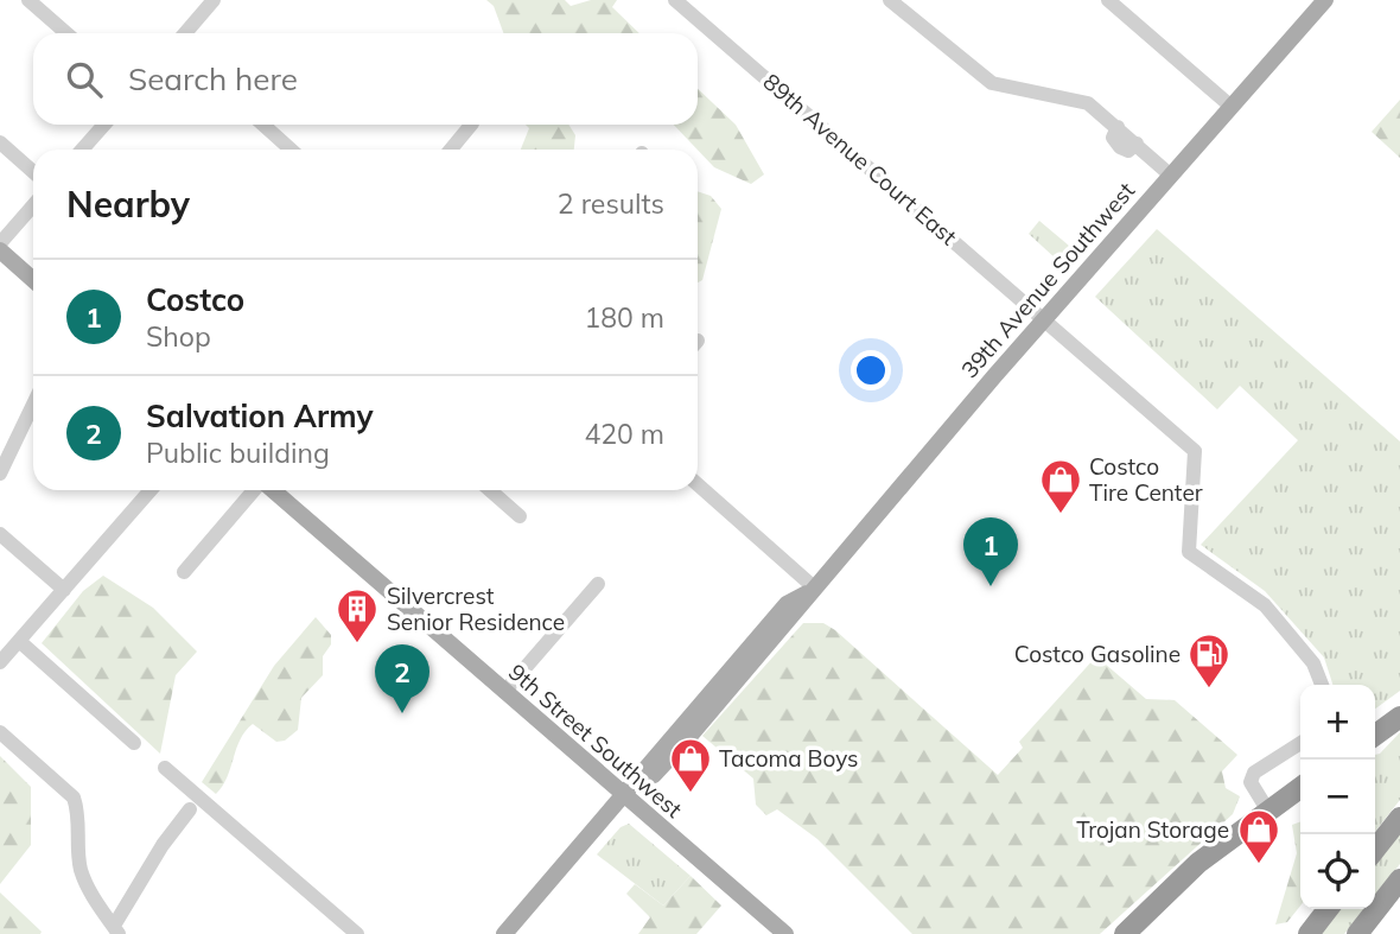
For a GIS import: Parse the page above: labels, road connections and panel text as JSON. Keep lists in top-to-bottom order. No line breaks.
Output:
{"streets":{"main road":["39th Avenue Southwest","9th Street Southwest"],"street":["89th Avenue Court East"]},"crossings":[["89th Avenue Court East","39th Avenue Southwest"],["39th Avenue Southwest","9th Street Southwest"]],"places":{"shop":["Costco Tire Center","Tacoma Boys","Trojan Storage"],"building":["Silvercrest Senior Residence"],"fuel station":["Costco Gasoline"]},"page":{"search":"Search here","heading":["Nearby","2 results"],"list":[{"mark":"1","name":"Costco","note":"Shop","value":"180 m"},{"mark":"2","name":"Salvation Army","note":"Public building","value":"420 m"}],"pins":["1","2"],"map_buttons":["+","−"]}}
